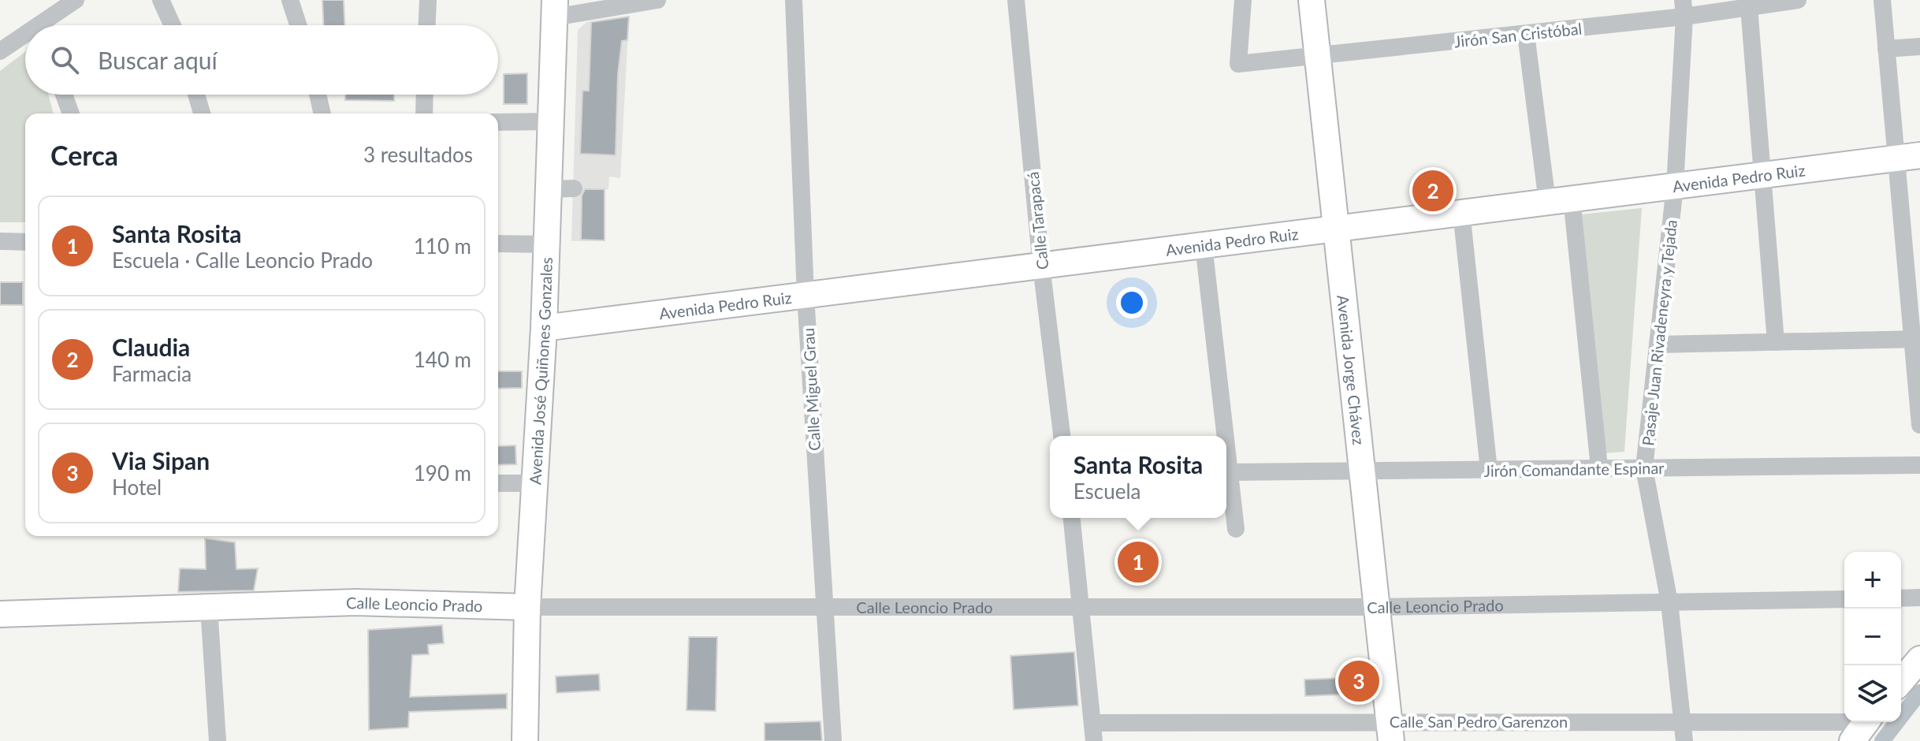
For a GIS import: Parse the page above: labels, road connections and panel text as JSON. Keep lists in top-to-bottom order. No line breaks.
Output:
{"streets":{"street":["Jirón San Cristóbal","Avenida Pedro Ruiz","Calle Tarapacá","Pasaje Juan Rivadeneyra y Tejada","Avenida José Quiñones Gonzales","Avenida Jorge Chávez","Calle Miguel Grau","Jirón Comandante Espinar","Calle Leoncio Prado","Calle San Pedro Garenzon"]},"crossings":[["Jirón San Cristóbal","Pasaje Juan Rivadeneyra y Tejada"],["Jirón San Cristóbal","Avenida Jorge Chávez"],["Avenida Pedro Ruiz","Calle Tarapacá"],["Avenida Pedro Ruiz","Pasaje Juan Rivadeneyra y Tejada"],["Avenida Pedro Ruiz","Avenida José Quiñones Gonzales"],["Avenida Pedro Ruiz","Avenida Jorge Chávez"],["Avenida Pedro Ruiz","Calle Miguel Grau"],["Pasaje Juan Rivadeneyra y Tejada","Jirón Comandante Espinar"],["Pasaje Juan Rivadeneyra y Tejada","Calle Leoncio Prado"],["Pasaje Juan Rivadeneyra y Tejada","Calle San Pedro Garenzon"],["Avenida José Quiñones Gonzales","Calle Leoncio Prado"],["Avenida Jorge Chávez","Jirón Comandante Espinar"],["Avenida Jorge Chávez","Calle Leoncio Prado"],["Avenida Jorge Chávez","Calle San Pedro Garenzon"],["Calle Miguel Grau","Calle Leoncio Prado"]],"page":{"search":"Buscar aquí","heading":["Cerca","3 resultados"],"pins":["2","1","3"],"list":[{"mark":"1","name":"Santa Rosita","note":"Escuela · Calle Leoncio Prado","value":"110 m"},{"mark":"2","name":"Claudia","note":"Farmacia","value":"140 m"},{"mark":"3","name":"Via Sipan","note":"Hotel","value":"190 m"}],"popup":["Santa Rosita","Escuela"],"map_buttons":["+","−"]}}
